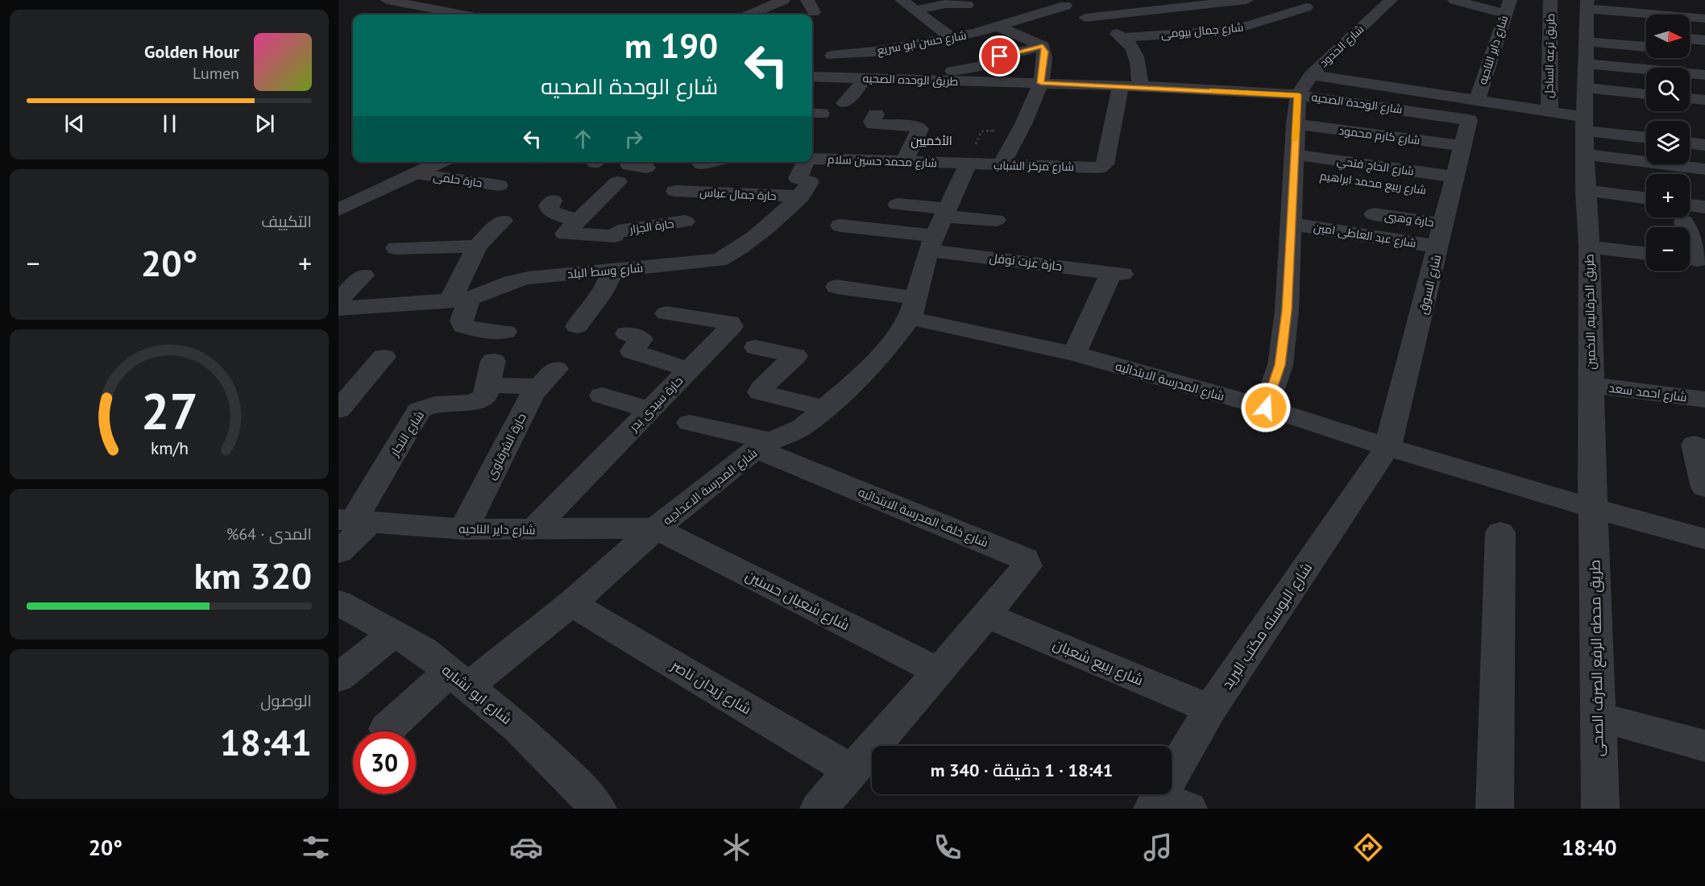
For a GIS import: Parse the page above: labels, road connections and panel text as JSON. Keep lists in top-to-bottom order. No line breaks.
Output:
{"streets":{"street":["شارع جمال بيومى","شارع حسن ابو سريع","شارع الحدود","شارع داير الناحيه","طريق ترعه الساحل","طريق الوحده الصحيه","شارع الوحدة الصحيه","شارع كارم محمود","شارع محمد حسين سلام","شارع مركز الشباب","حارة حلمى","شارع ربيع محمد ابراهيم","حارة جمال عباس","حارة وهبى","حارة الجزار","شارع عبد العاطى امين","حارة عزت نوفل","شارع وسط البلد","شارع السوق","طريق الخرقانيه, الاخمين","شارع المدرسة الابتدائيه","شارع احمد سعد","حارة سيدى بدر","شارع النجار","حارة الشرقاوى","شارع المدرسة الاعداديه","شارع خلف المدرسة الابتدائيه","شارع شعبان حسنين","شارع البوسته مكتب البريد","طريق محطه الرفع الصرف الصحى","شارع ربيع شعبان","شارع زيدان ناصر","شارع ابو نشابه"]},"crossings":[["شارع جمال بيومى","شارع الوحدة الصحيه"],["شارع حسن ابو سريع","طريق الوحده الصحيه"],["شارع الحدود","شارع الوحدة الصحيه"],["شارع داير الناحيه","شارع الوحدة الصحيه"],["شارع داير الناحيه","شارع السوق"],["شارع داير الناحيه","حارة سيدى بدر"],["شارع داير الناحيه","شارع النجار"],["شارع داير الناحيه","حارة الشرقاوى"],["شارع داير الناحيه","شارع المدرسة الاعداديه"],["شارع داير الناحيه","شارع شعبان حسنين"],["طريق الوحده الصحيه","شارع الوحدة الصحيه"],["شارع الوحدة الصحيه","شارع مركز الشباب"],["شارع الوحدة الصحيه","شارع السوق"],["شارع كارم محمود","شارع السوق"],["شارع محمد حسين سلام","شارع مركز الشباب"],["شارع محمد حسين سلام","شارع المدرسة الاعداديه"],["شارع مركز الشباب","شارع المدرسة الاعداديه"],["شارع ربيع محمد ابراهيم","شارع السوق"],["حارة جمال عباس","شارع وسط البلد"],["حارة وهبى","شارع السوق"],["شارع عبد العاطى امين","شارع السوق"],["حارة عزت نوفل","شارع المدرسة الابتدائيه"],["حارة عزت نوفل","شارع المدرسة الاعداديه"],["شارع السوق","شارع المدرسة الابتدائيه"],["شارع السوق","شارع البوسته مكتب البريد"],["طريق الخرقانيه, الاخمين","شارع المدرسة الابتدائيه"],["طريق الخرقانيه, الاخمين","شارع احمد سعد"],["طريق الخرقانيه, الاخمين","طريق محطه الرفع الصرف الصحى"],["شارع المدرسة الابتدائيه","شارع المدرسة الاعداديه"],["شارع المدرسة الابتدائيه","شارع البوسته مكتب البريد"],["شارع المدرسة الابتدائيه","طريق محطه الرفع الصرف الصحى"],["شارع النجار","حارة الشرقاوى"],["شارع المدرسة الاعداديه","شارع خلف المدرسة الابتدائيه"],["شارع المدرسة الاعداديه","شارع شعبان حسنين"],["شارع المدرسة الاعداديه","شارع زيدان ناصر"],["شارع المدرسة الاعداديه","شارع ابو نشابه"],["شارع خلف المدرسة الابتدائيه","شارع ربيع شعبان"],["شارع البوسته مكتب البريد","شارع ربيع شعبان"]],"districts":["الأخميين"],"north":"right","page":{"map_buttons":["+","−"],"turn":["190 m","شارع الوحدة الصحيه"],"song":["Golden Hour","Lumen"],"tile":["التكييف",["المدى · 64%","320 km"],["الوصول","18:41"]],"heat":["−","20°","+"],"limit":"30","trip":"18:41 · 1 دقيقة · 340 m","tabs":["18:40","20°"],"gauge":["27","km/h"]}}
